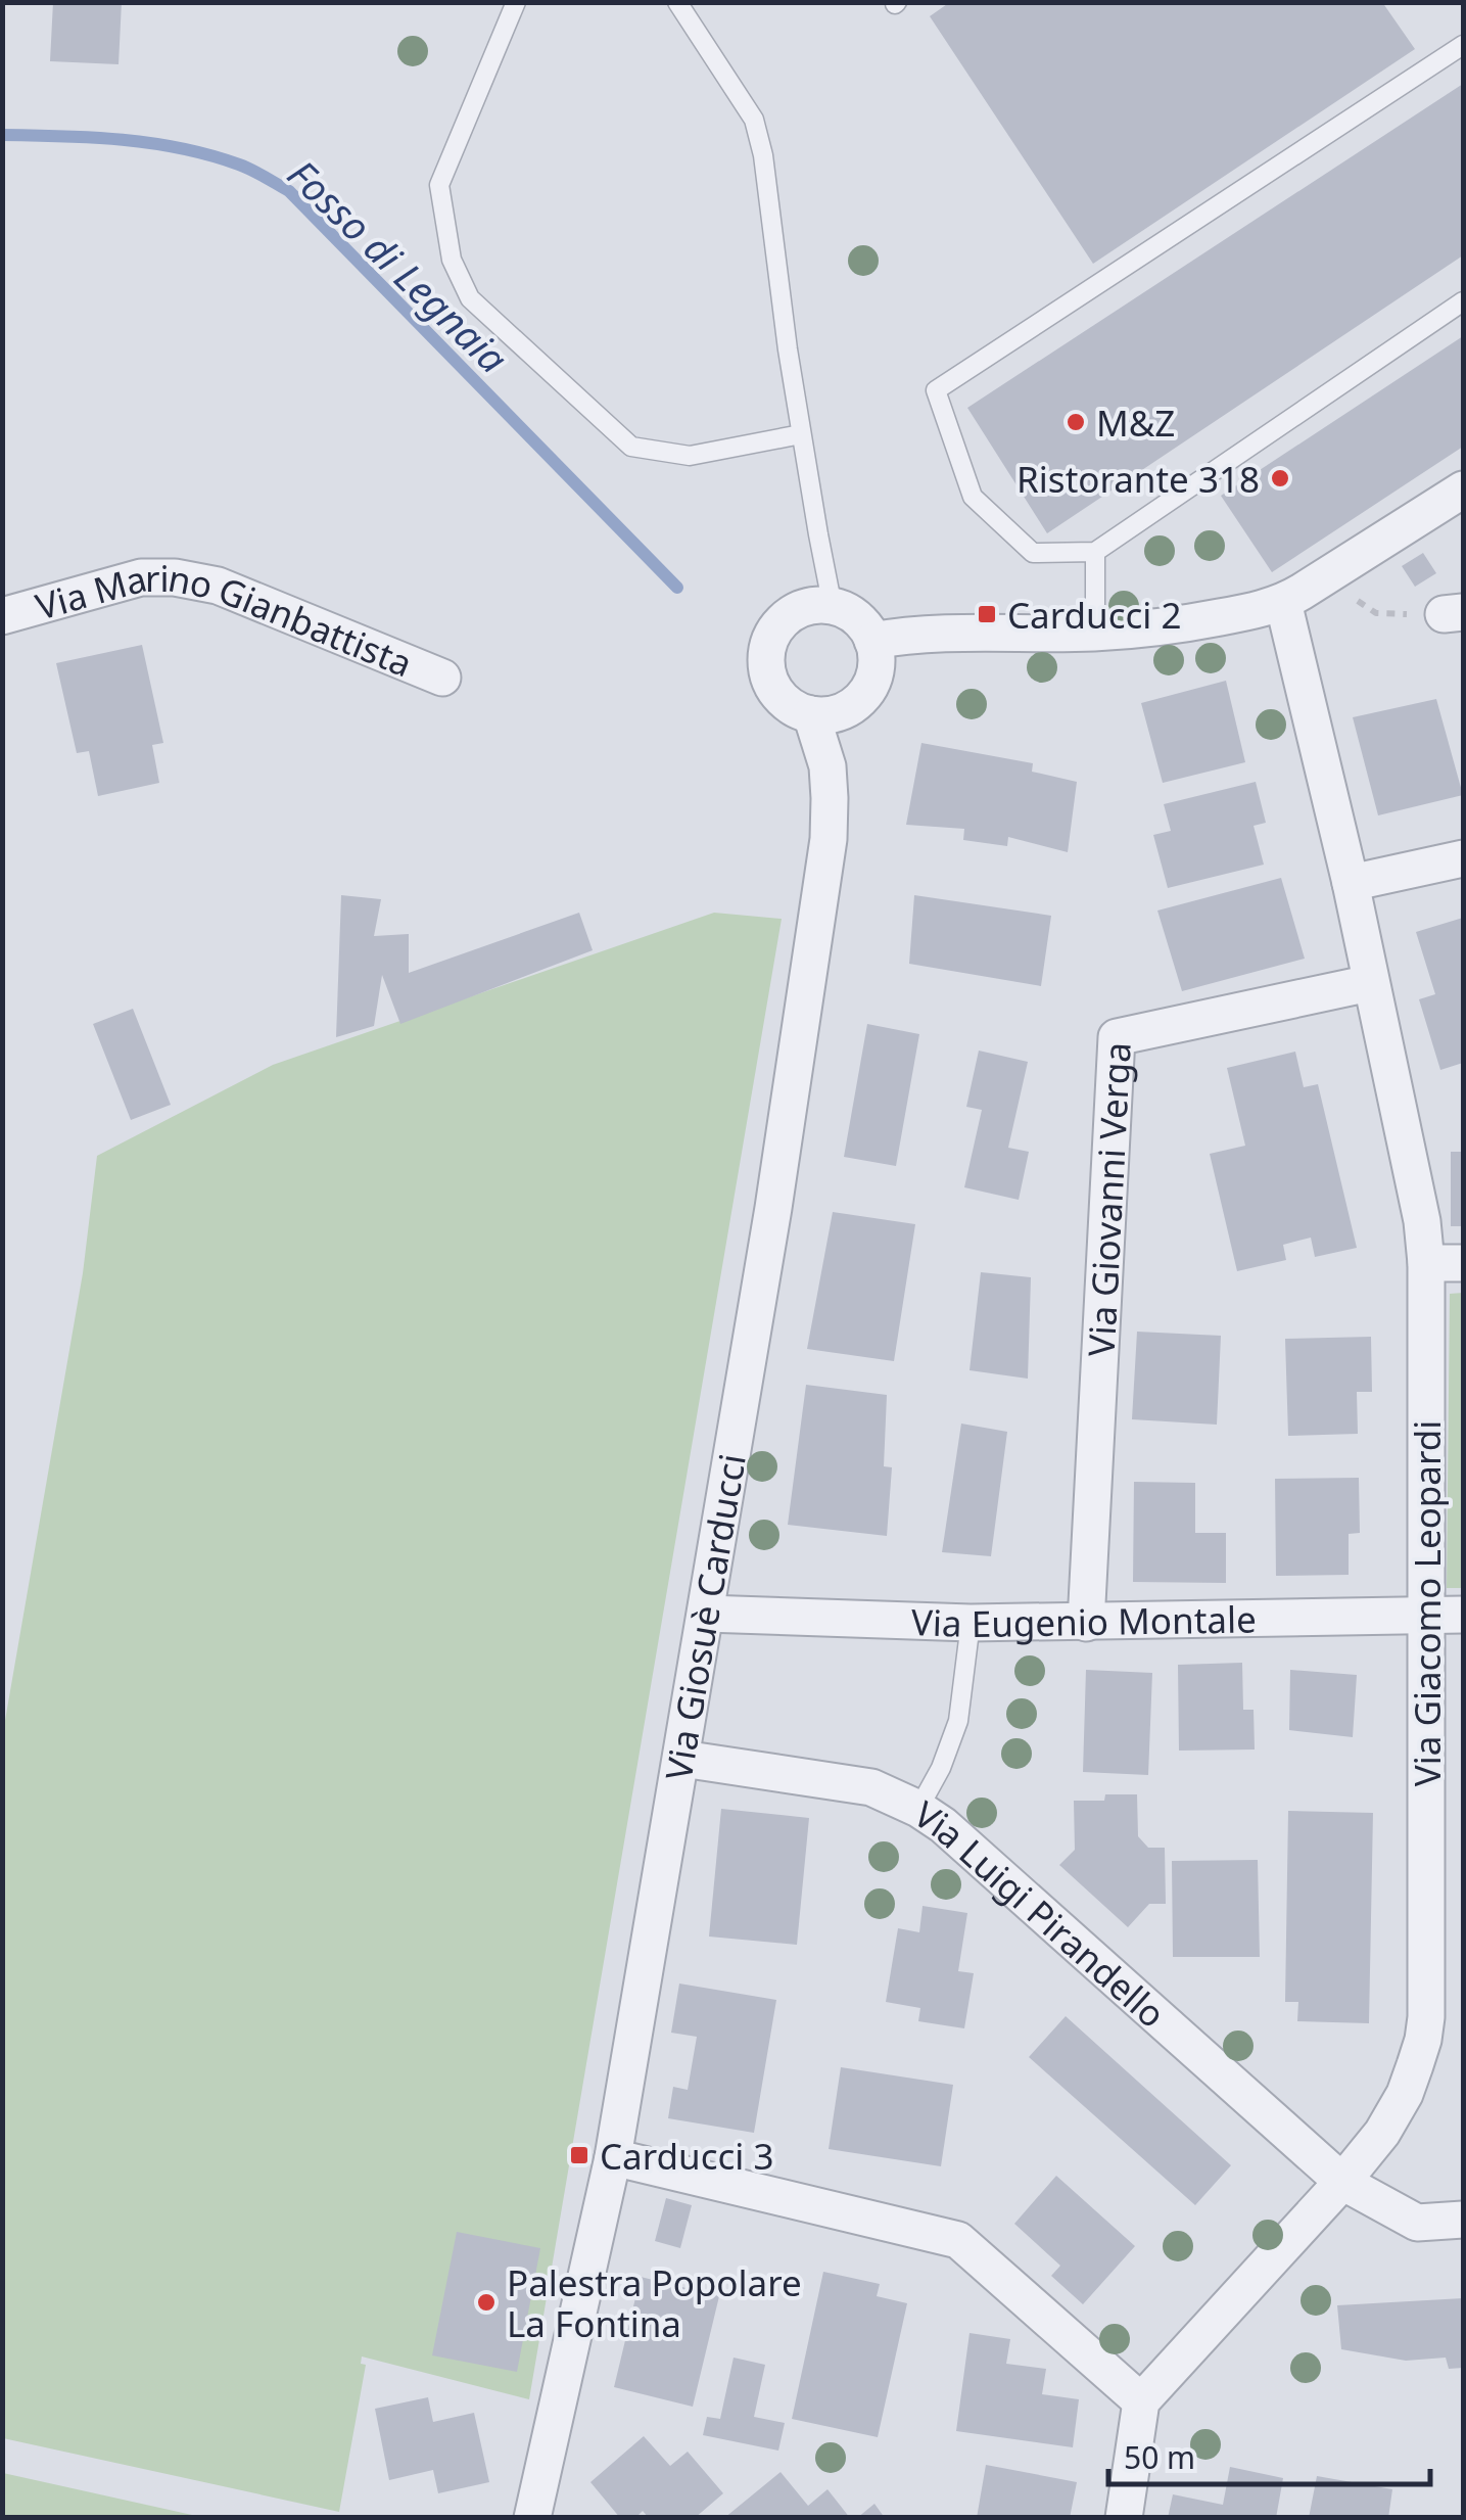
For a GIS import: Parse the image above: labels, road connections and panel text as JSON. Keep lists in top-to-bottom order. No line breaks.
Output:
{"streets":{"street":["Via Marino Gianbattista","Via Giovanni Verga","Via Giacomo Leopardi","Via Giosuè Carducci","Via Eugenio Montale","Via Luigi Pirandello"]},"crossings":[["Via Giovanni Verga","Via Giacomo Leopardi"],["Via Giovanni Verga","Via Eugenio Montale"],["Via Giacomo Leopardi","Via Eugenio Montale"],["Via Giacomo Leopardi","Via Luigi Pirandello"],["Via Giosuè Carducci","Via Eugenio Montale"],["Via Giosuè Carducci","Via Luigi Pirandello"]],"water":["Fosso di Legnaia"],"places":{"other":["M&Z","Ristorante 318","Palestra Popolare La Fontina"],"transit":["Carducci 2","Carducci 3"]},"scale_bar":"50 m"}
